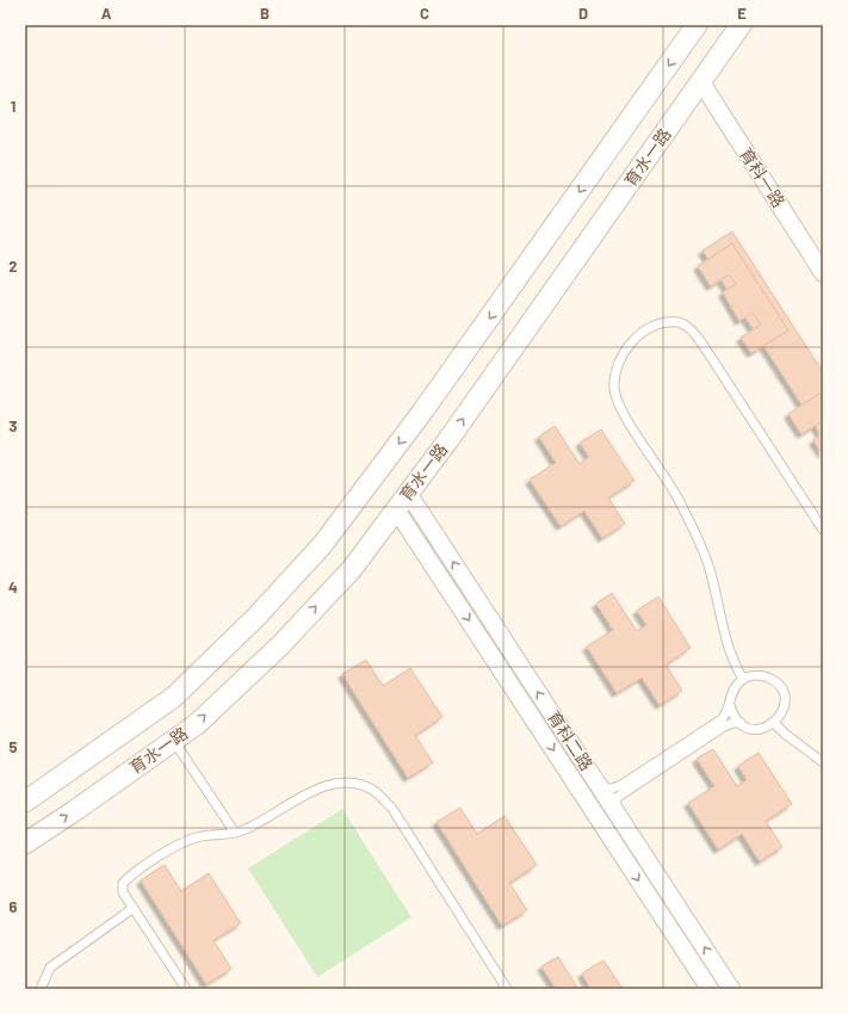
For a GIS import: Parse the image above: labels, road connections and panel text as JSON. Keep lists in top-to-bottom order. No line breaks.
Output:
{"streets":{"street":["育水一路","育科一路","育科二路"]},"crossings":[["育水一路","育科一路"],["育水一路","育科二路"]],"grid":{"columns":["A","B","C","D","E"],"rows":["1","2","3","4","5","6"]}}
